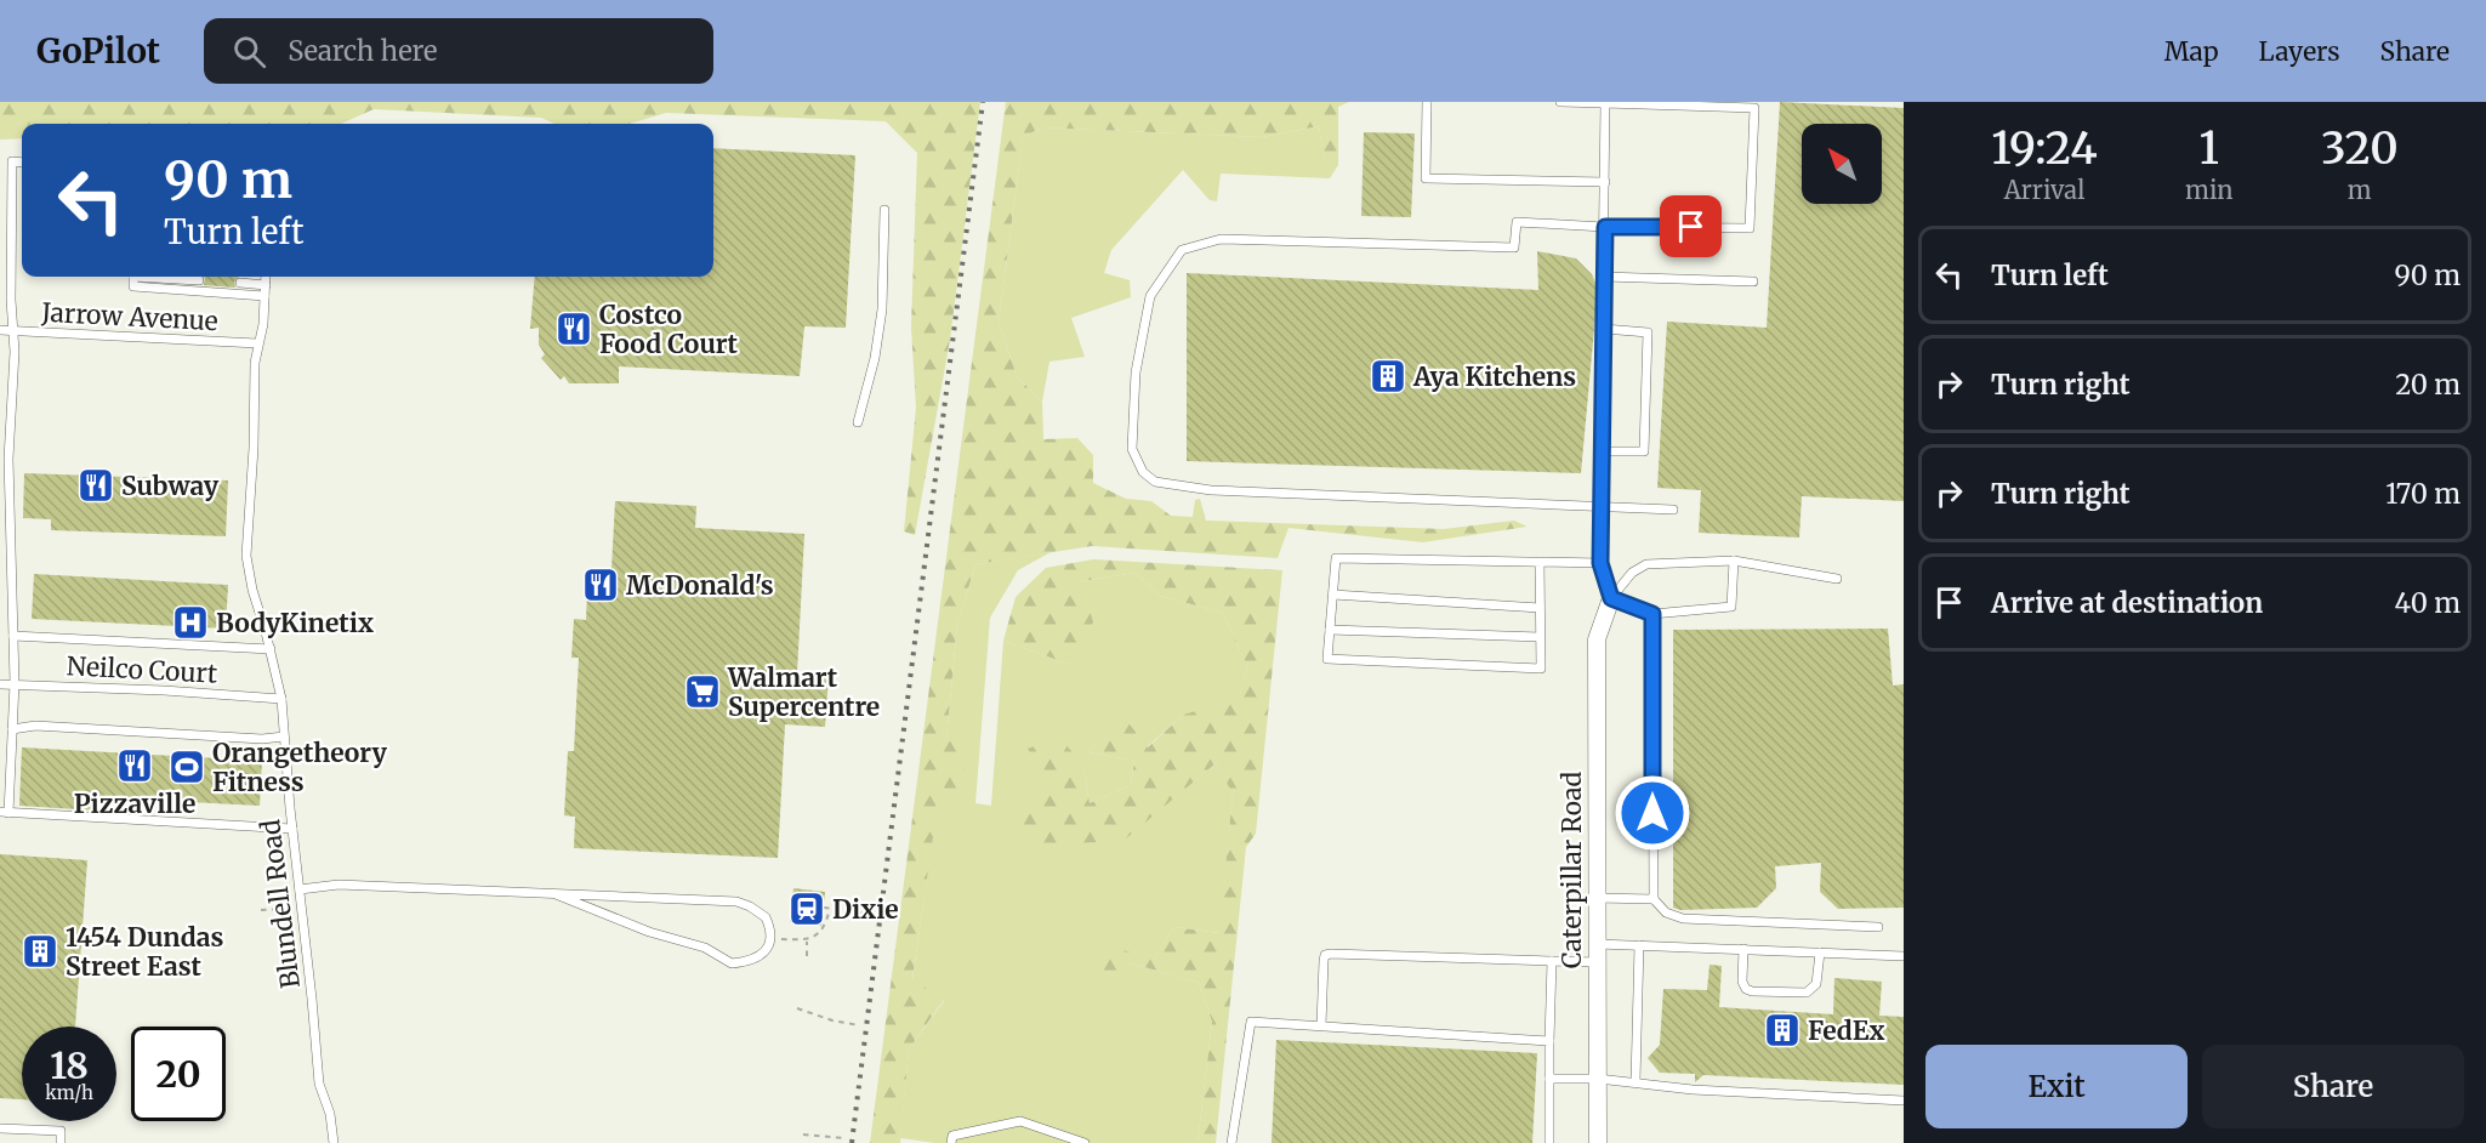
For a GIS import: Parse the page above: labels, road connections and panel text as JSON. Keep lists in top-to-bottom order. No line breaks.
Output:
{"streets":{"street":["Caterpillar Road"],"lane":["Jarrow Avenue","Neilco Court","Blundell Road"]},"crossings":[["Jarrow Avenue","Blundell Road"],["Neilco Court","Blundell Road"]],"places":{"restaurant":["Costco Food Court","Subway","McDonald's","Pizzaville"],"building":["Aya Kitchens","1454 Dundas Street East","FedEx"],"hospital":["BodyKinetix"],"supermarket":["Walmart Supercentre"],"sports":["Orangetheory Fitness"],"station":["Dixie"]},"north":"top left","page":{"header":"GoPilot","search":"Search here","nav":["Map","Layers","Share"],"eta":["19:24","Arrival","1","min","320","m"],"turn":["90 m","Turn left"],"list":[{"name":"Turn left","value":"90 m"},{"name":"Turn right","value":"20 m"},{"name":"Turn right","value":"170 m"},{"name":"Arrive at destination","value":"40 m"}],"speed":"18 km/h","limit":"20","buttons":["Exit","Share"]}}
